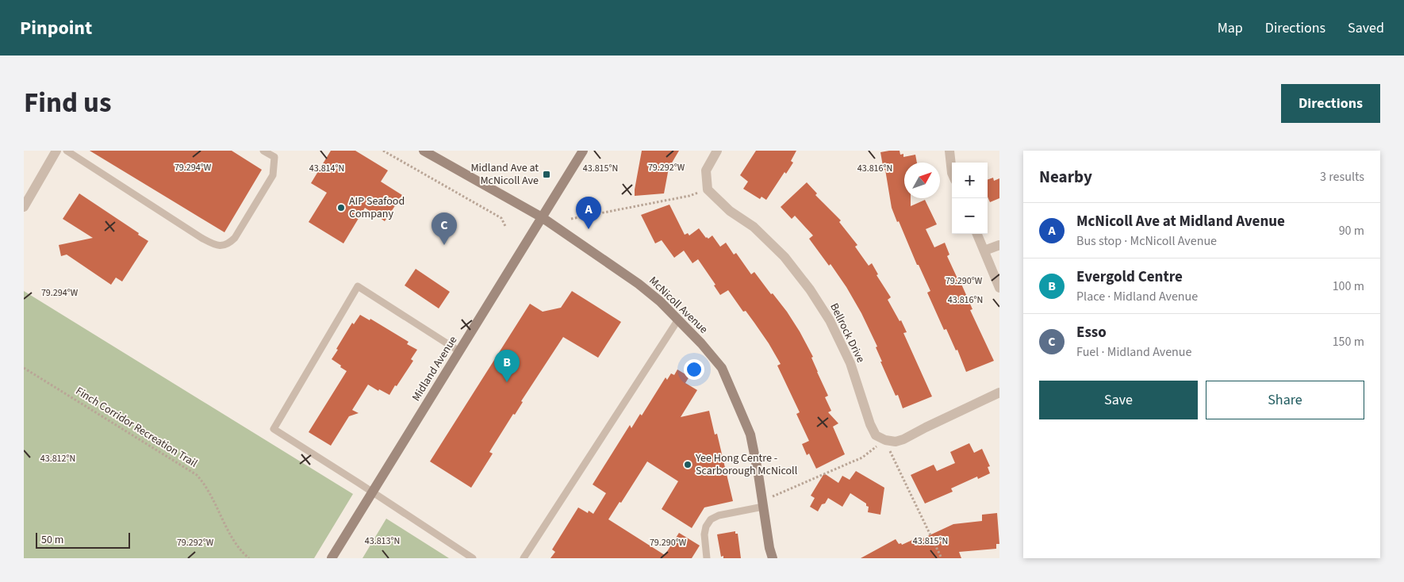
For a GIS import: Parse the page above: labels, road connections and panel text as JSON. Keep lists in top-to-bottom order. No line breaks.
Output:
{"streets":{"main road":["McNicoll Avenue","Midland Avenue"],"street":["Bellrock Drive"],"path":["Finch Corridor Recreation Trail"]},"crossings":[["McNicoll Avenue","Midland Avenue"]],"places":{"transit":["Midland Ave at McNicoll Ave"],"other":["AIP Seafood Company","Yee Hong Centre - Scarborough McNicoll"]},"scale_bar":"50 m","north":"top right","page":{"header":"Pinpoint","nav":["Map","Directions","Saved"],"title":"Find us","buttons":["Directions",["Save","Share"]],"heading":["Nearby","3 results"],"map_buttons":["+","−"],"pins":["A","C","B"],"list":[{"mark":"A","name":"McNicoll Ave at Midland Avenue","note":"Bus stop · McNicoll Avenue","value":"90 m"},{"mark":"B","name":"Evergold Centre","note":"Place · Midland Avenue","value":"100 m"},{"mark":"C","name":"Esso","note":"Fuel · Midland Avenue","value":"150 m"}],"scale":"50 m"},"coordinates":["79.292°W","79.294°W","43.814°N","43.815°N","43.816°N","79.290°W","43.812°N","43.813°N"]}
